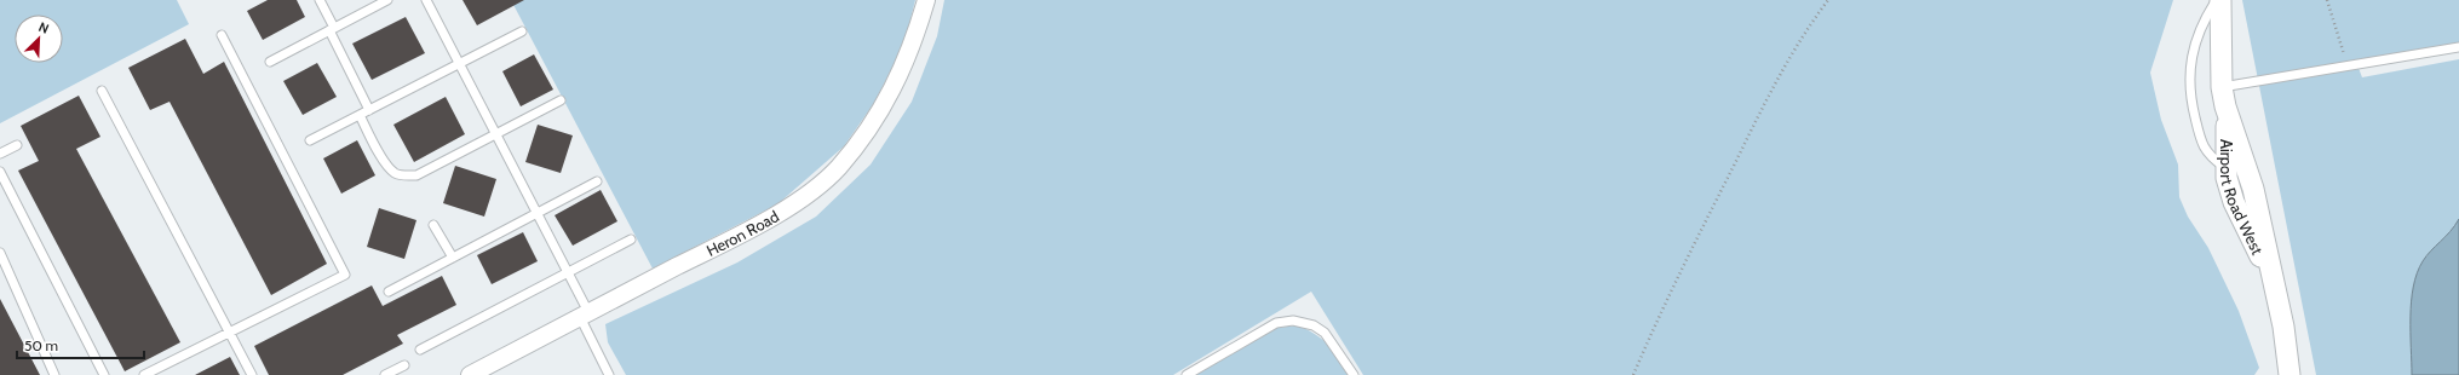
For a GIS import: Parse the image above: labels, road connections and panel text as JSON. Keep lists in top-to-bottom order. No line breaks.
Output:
{"streets":{"street":["Airport Road West","Heron Road"]},"scale_bar":"50 m","north":"top right"}
